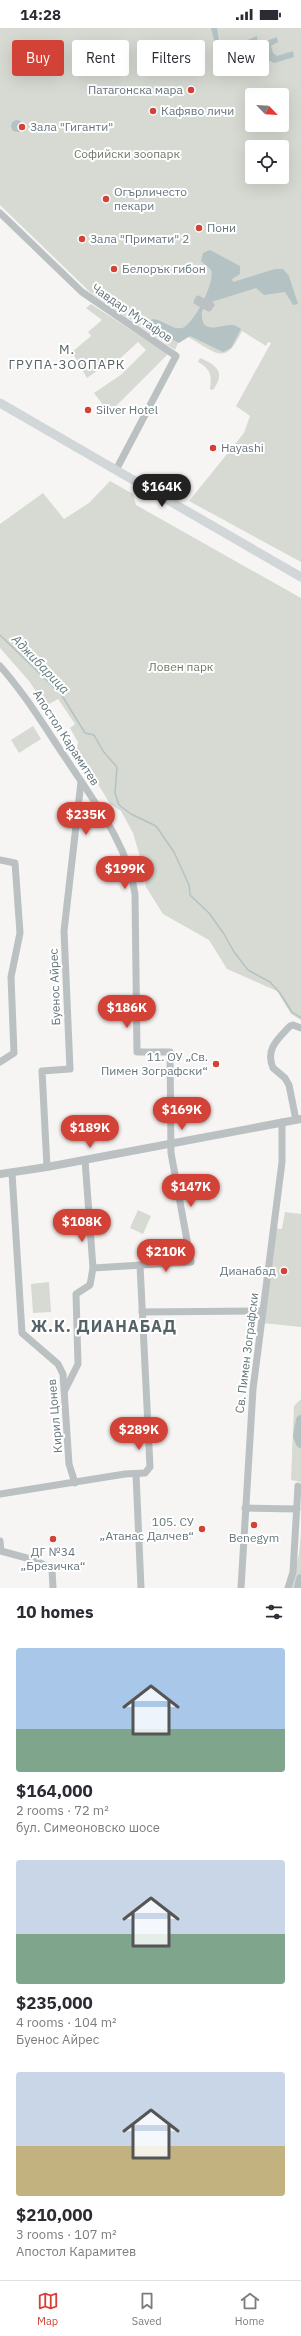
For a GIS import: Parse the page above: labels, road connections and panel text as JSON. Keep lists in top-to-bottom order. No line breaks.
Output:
{"streets":{"street":["Чавдар Мутафов","Апостол Карамитев","Буенос Айрес","Св. Пимен Зографски","Кирил Цонев"]},"crossings":[["Апостол Карамитев","Буенос Айрес"]],"districts":["М. ГРУПА-ЗООПАРК","Ж.К. ДИАНАБАД"],"water":["Аджибарица"],"parks":["Софийски зоопарк","Ловен парк"],"places":["Патагонска мара","Кафяво личи","Зала \"Гиганти\"","Огърличесто пекари","Пони","Зала \"Примати\" 2","Белорък гибон","Silver Hotel","Hayashi","11. ОУ „Св. Пимен Зографски“","Дианабад","Benegym","105. СУ „Атанас Далчев“","ДГ №34 „Брезичка“"],"north":"bottom right","page":{"status":"14:28","chip":["Buy","Rent","Filters","New"],"price":["$164K","$235K","$199K","$186K","$169K","$189K","$147K","$108K","$210K","$289K"],"heading":"10 homes","list":[{"name":"$164,000","note":"2 rooms · 72 m² · бул. Симеоновско шосе"},{"name":"$235,000","note":"4 rooms · 104 m² · Буенос Айрес"},{"name":"$210,000","note":"3 rooms · 107 m² · Апостол Карамитев"}],"tabs":["Map","Saved","Home"]}}
